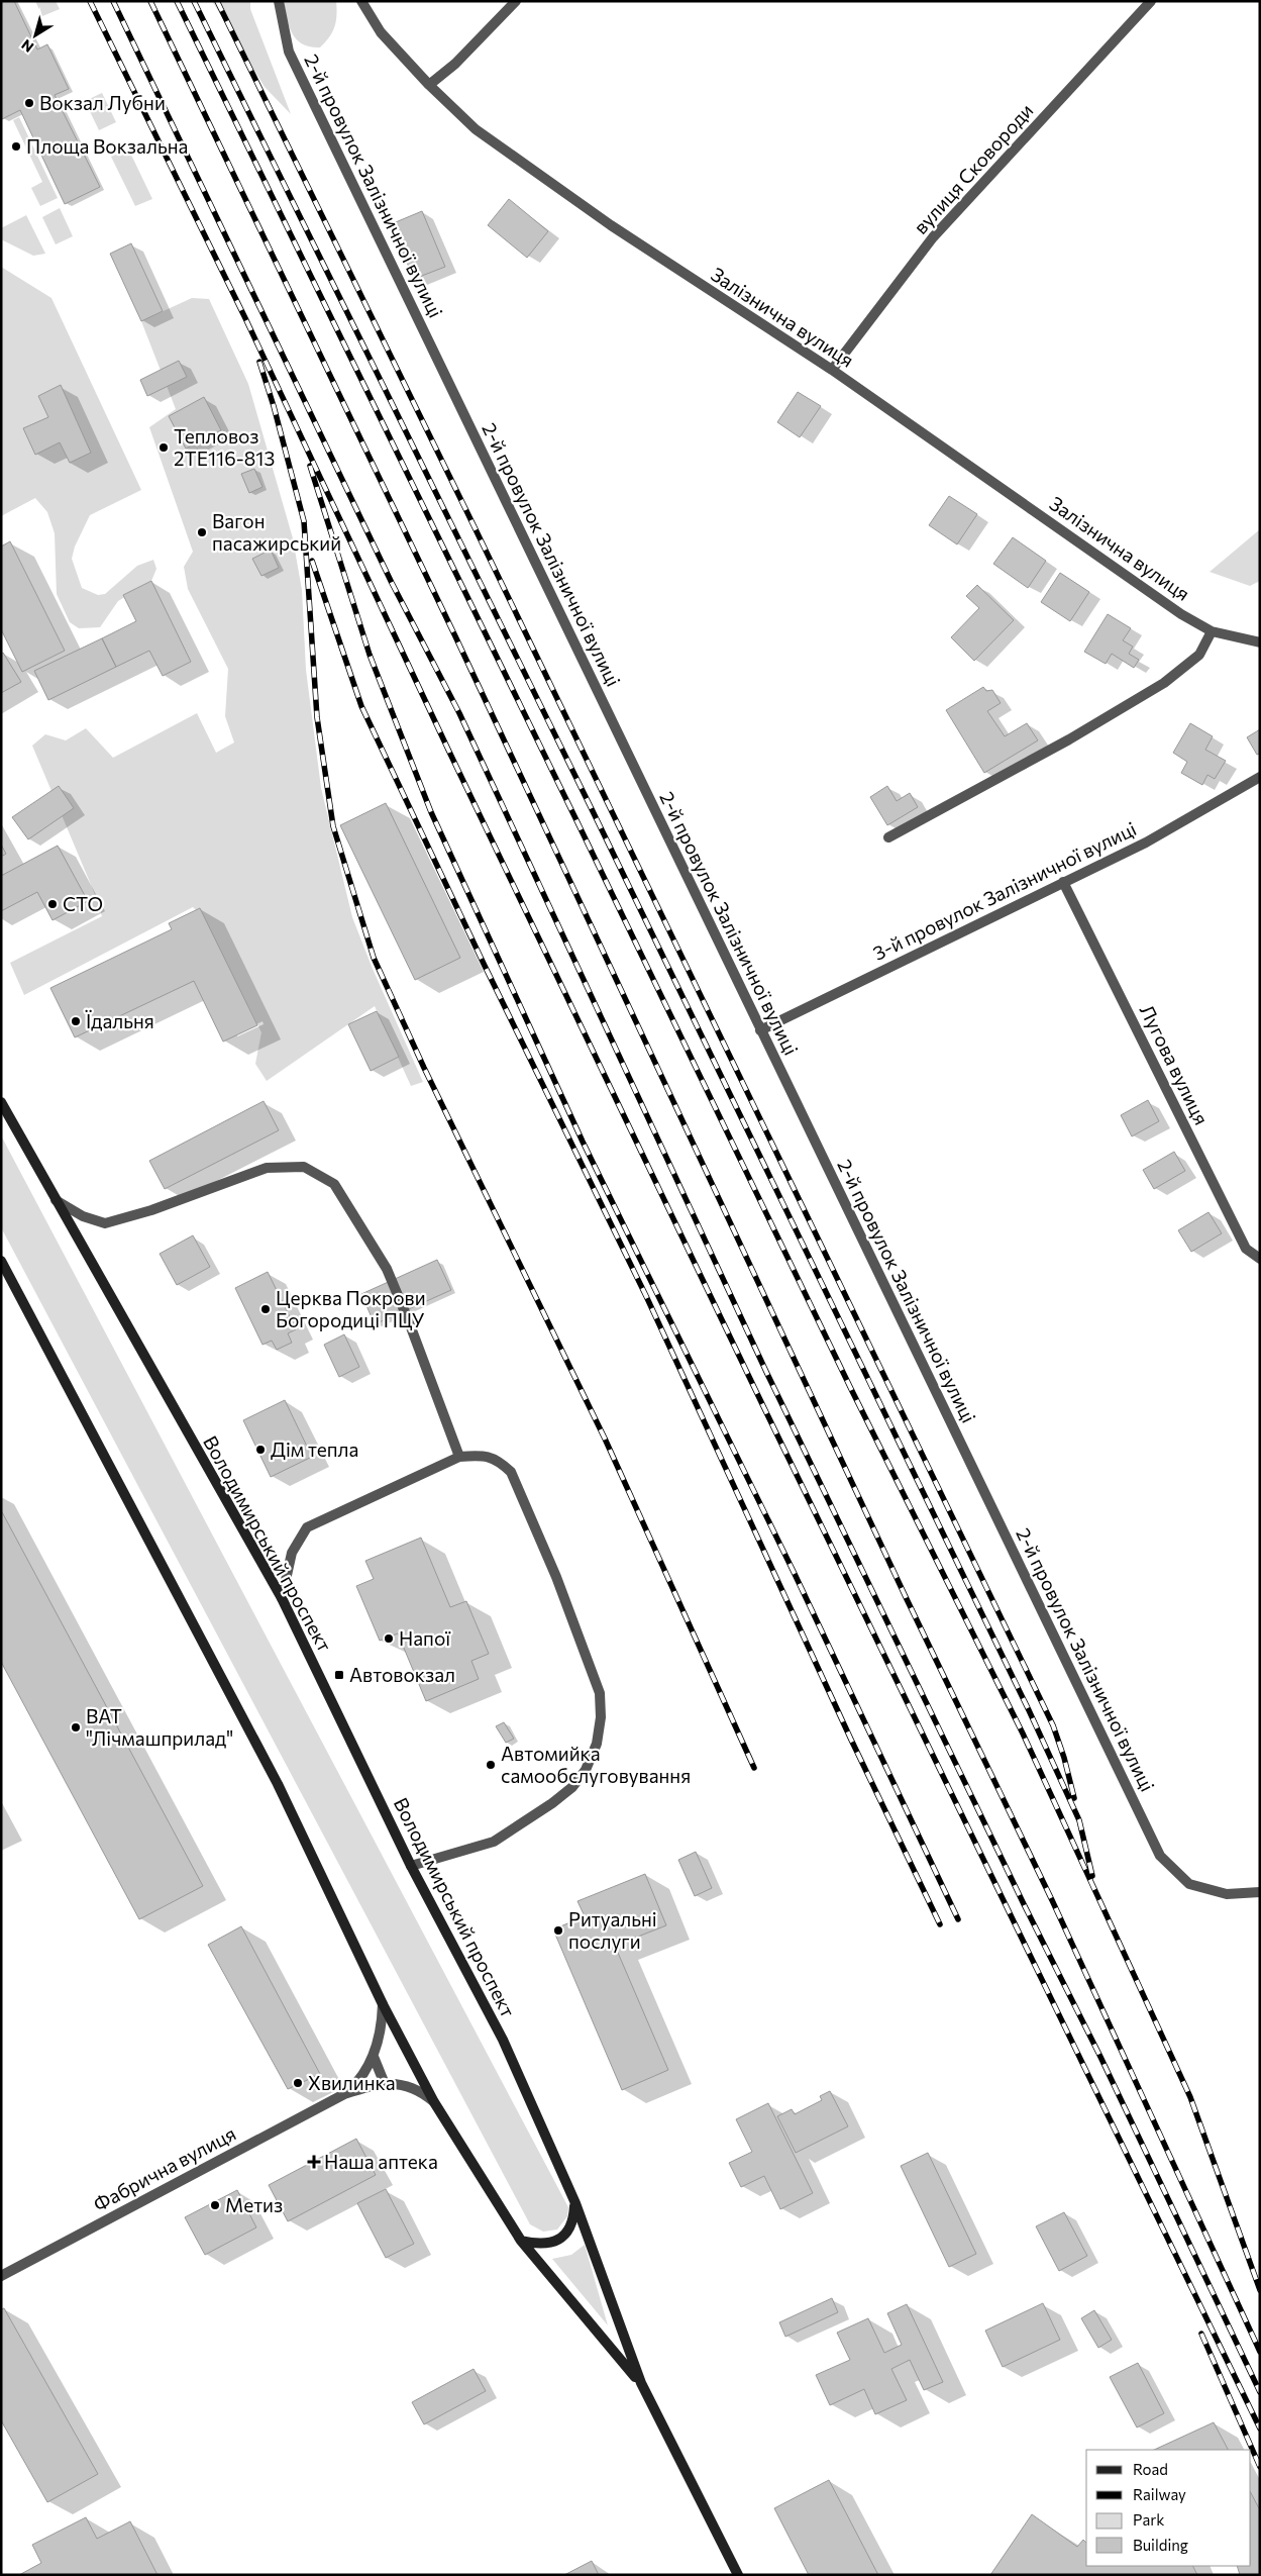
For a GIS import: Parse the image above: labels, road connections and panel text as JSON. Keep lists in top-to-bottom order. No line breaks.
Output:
{"streets":{"main road":["Володимирський проспект"],"street":["вулиця Сковороди","2-й провулок Залізничної вулиці","Залізнична вулиця","3-й провулок Залізничної вулиці","Лугова вулиця","Фабрична вулиця"]},"crossings":[["вулиця Сковороди","Залізнична вулиця"],["2-й провулок Залізничної вулиці","3-й провулок Залізничної вулиці"],["3-й провулок Залізничної вулиці","Лугова вулиця"]],"places":{"other":["Вокзал Лубни","Площа Вокзальна","Тепловоз 2ТЕ116-813","Вагон пасажирський","СТО","Їдальня","Церква Покрови Богородиці ПЦУ","Дім тепла","Напої","ВАТ \"Лічмашприлад\"","Автомийка самообслуговування","Ритуальні послуги","Хвилинка","Метиз"],"transit":["Автовокзал"],"health":["Наша аптека"]},"legend":["Road","Railway","Park","Building"],"north":"bottom left"}
